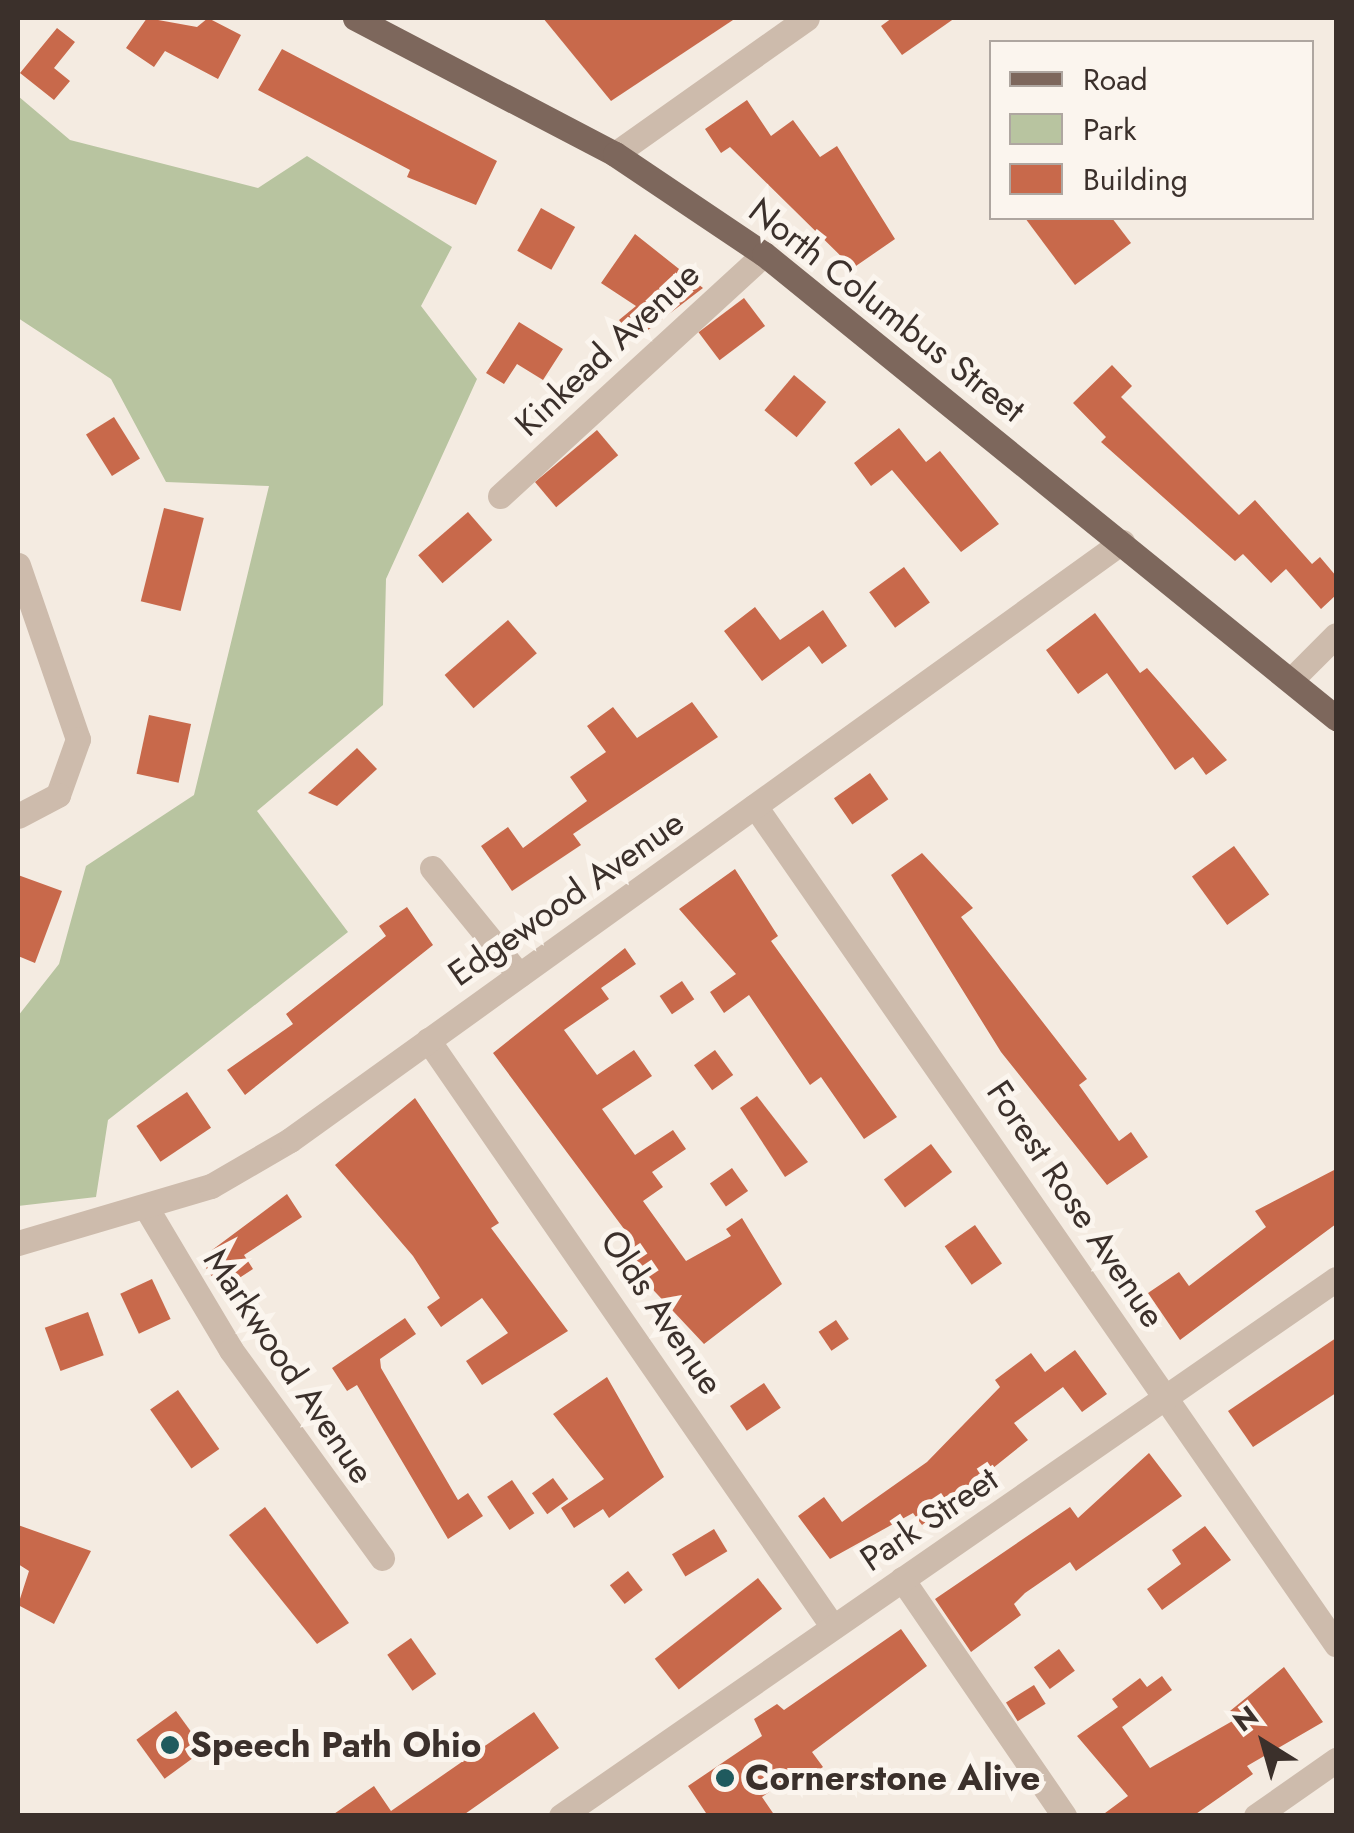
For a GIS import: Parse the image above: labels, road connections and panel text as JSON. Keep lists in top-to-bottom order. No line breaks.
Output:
{"streets":{"main road":["North Columbus Street"],"street":["Kinkead Avenue","Edgewood Avenue","Forest Rose Avenue","Olds Avenue","Markwood Avenue","Park Street"]},"crossings":[["North Columbus Street","Kinkead Avenue"],["North Columbus Street","Edgewood Avenue"],["Edgewood Avenue","Forest Rose Avenue"],["Edgewood Avenue","Olds Avenue"],["Edgewood Avenue","Markwood Avenue"],["Forest Rose Avenue","Park Street"],["Olds Avenue","Park Street"]],"places":["Speech Path Ohio","Cornerstone Alive"],"legend":["Road","Park","Building"],"north":"top left"}
